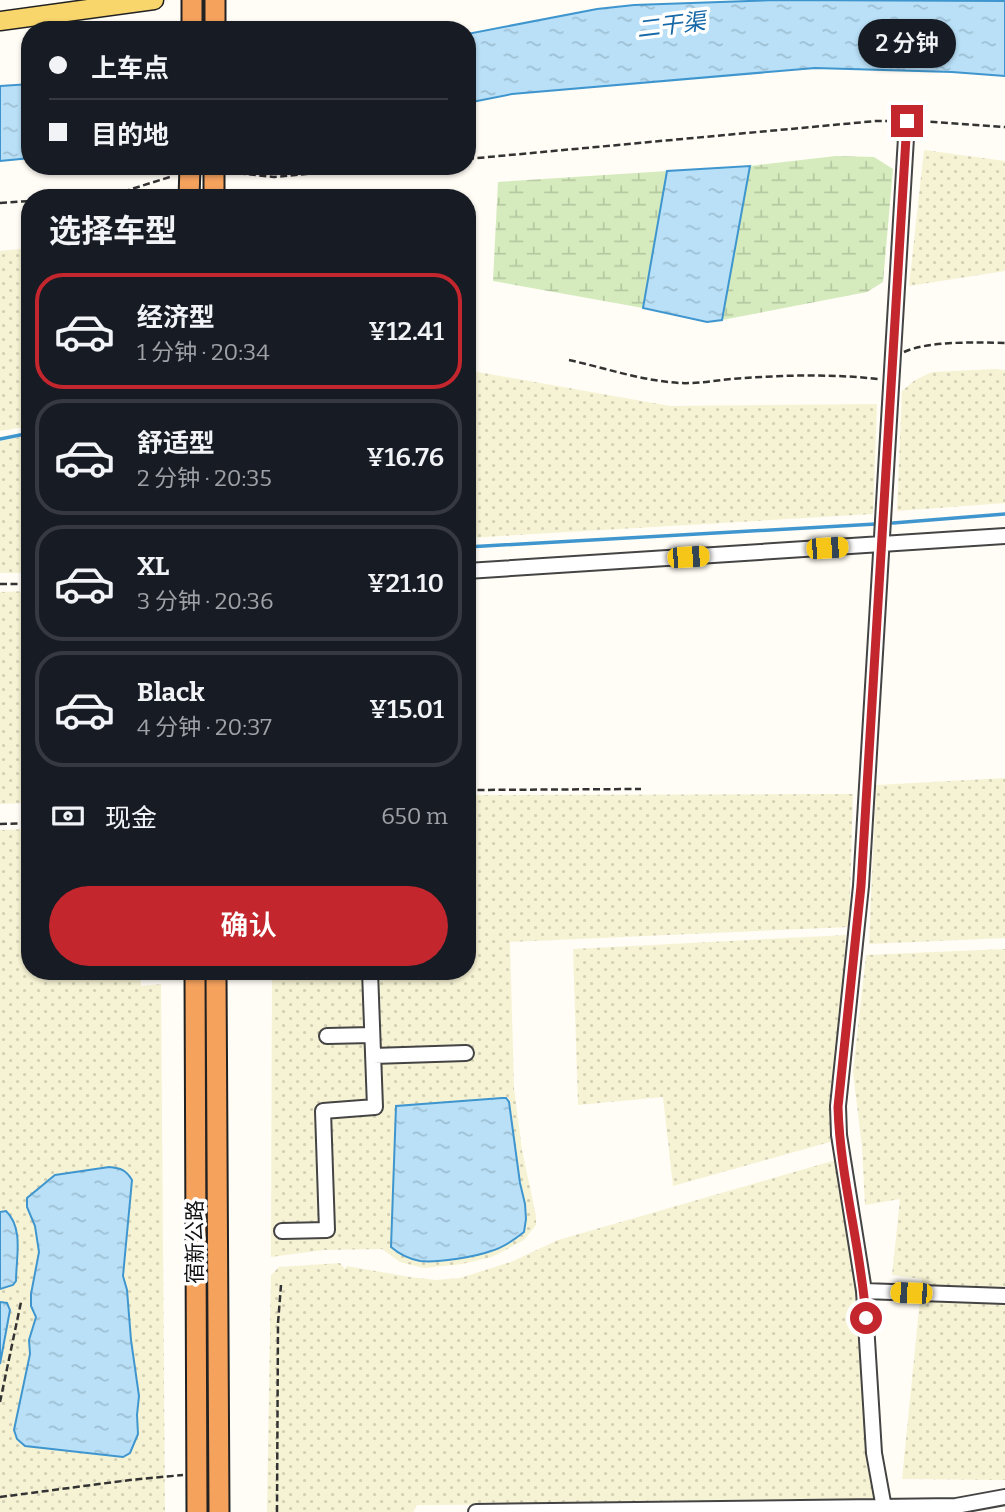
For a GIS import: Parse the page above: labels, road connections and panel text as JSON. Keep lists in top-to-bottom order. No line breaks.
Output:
{"streets":{"highway":["宿新公路"]},"water":["二干渠"],"page":{"bubble":"2 分钟","banner":["上车点","目的地"],"heading":"选择车型","list":[{"name":"经济型","note":"1 分钟 · 20:34","value":"¥12.41"},{"name":"舒适型","note":"2 分钟 · 20:35","value":"¥16.76"},{"name":"XL","note":"3 分钟 · 20:36","value":"¥21.10"},{"name":"Black","note":"4 分钟 · 20:37","value":"¥15.01"}],"pay":["现金","650 m"],"buttons":"确认"}}
